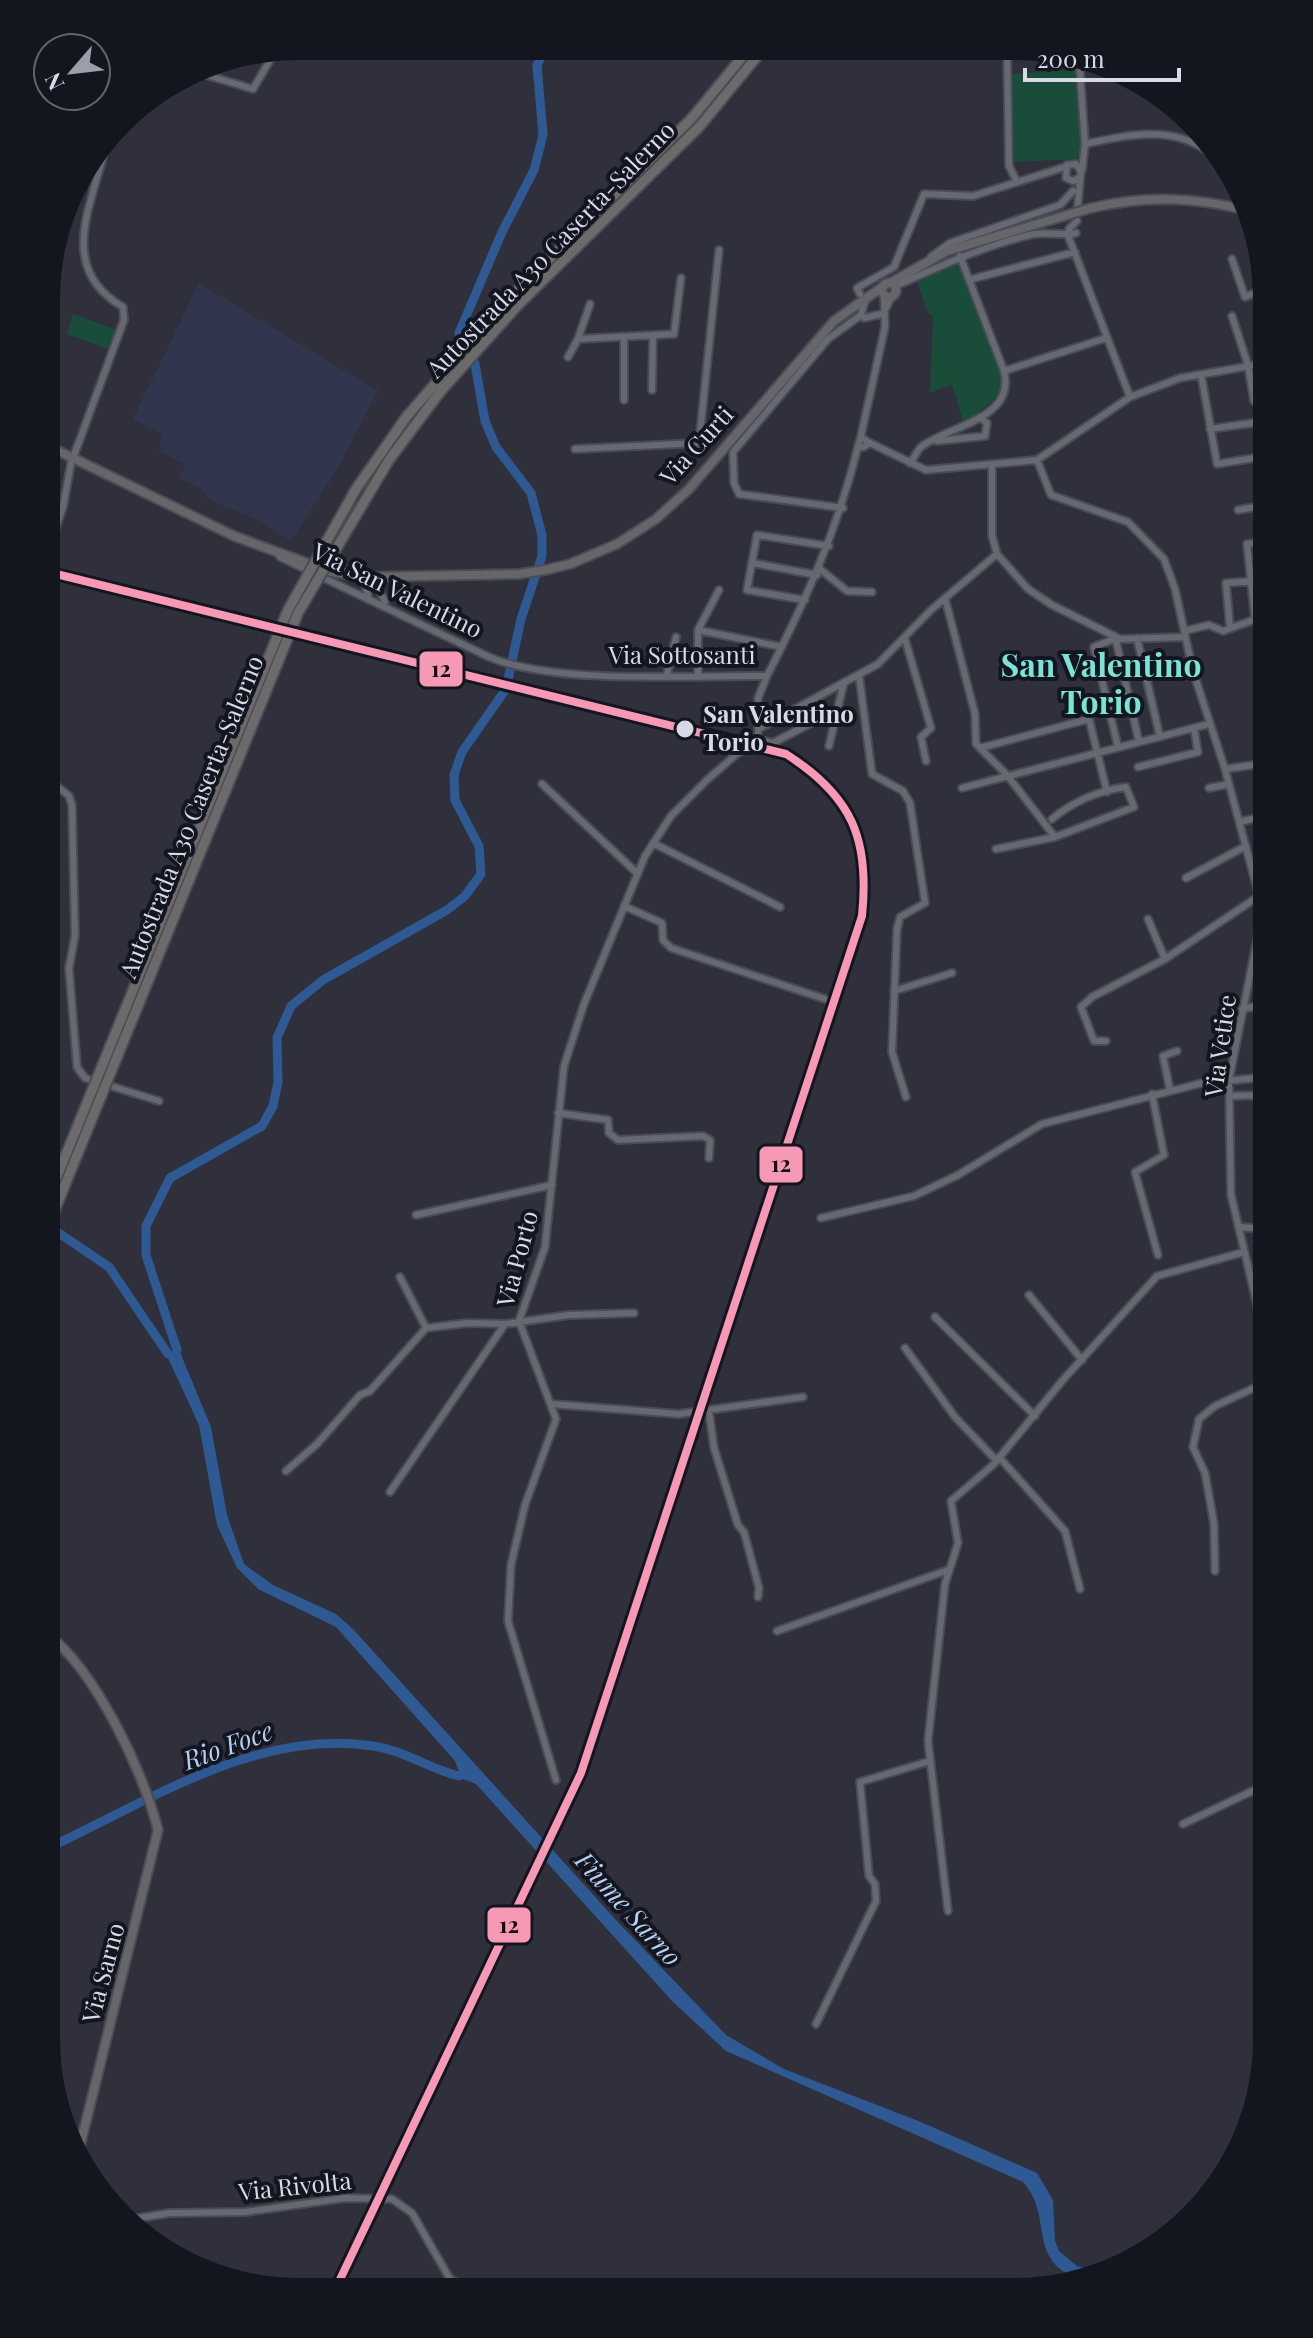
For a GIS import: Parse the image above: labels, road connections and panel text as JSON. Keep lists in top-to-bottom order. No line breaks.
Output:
{"streets":{"highway":["Autostrada A30 Caserta-Salerno"],"main road":["Via Curti","Via San Valentino","Via Sarno"],"street":["Via Sottosanti","Via Vetice","Via Porto","Via Rivolta"]},"crossings":[["Via Curti","Via San Valentino"],["Via Curti","Via Sottosanti"],["Via San Valentino","Via Sottosanti"]],"districts":["San Valentino Torio"],"water":["Rio Foce","Fiume Sarno"],"places":["San Valentino Torio"],"lines":["transit line 12"],"scale_bar":"200 m","north":"bottom left"}
